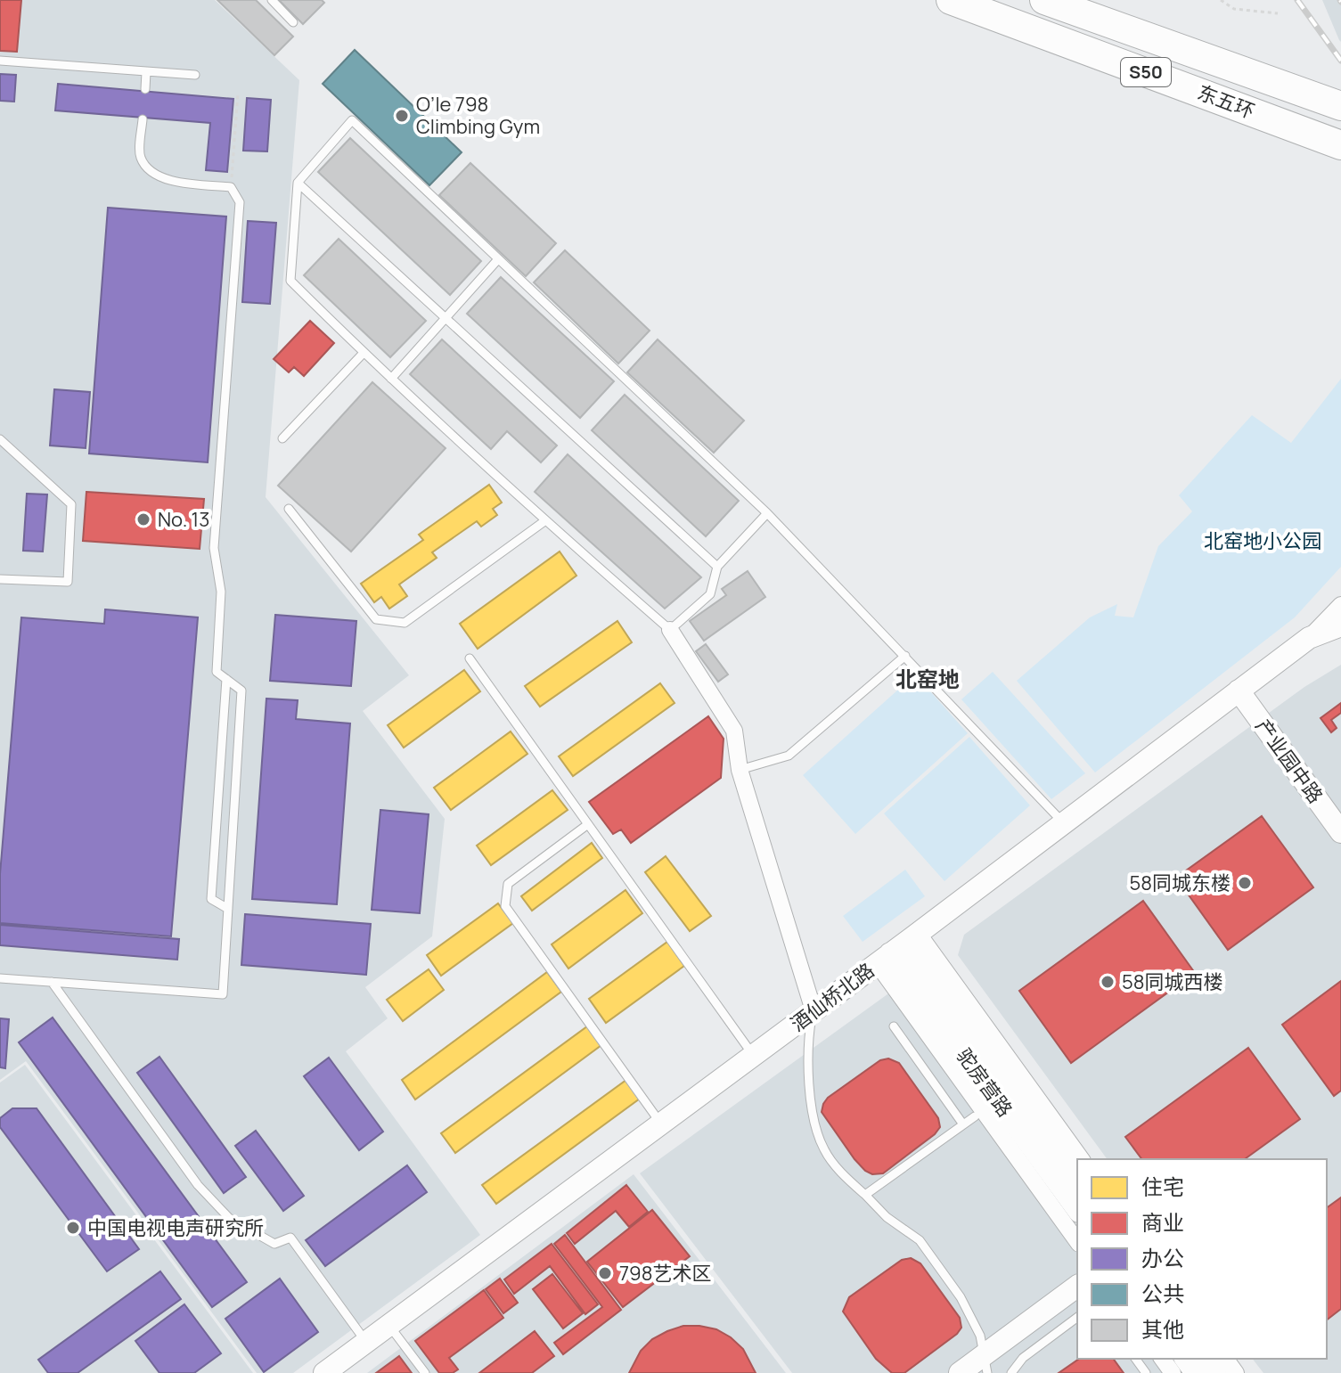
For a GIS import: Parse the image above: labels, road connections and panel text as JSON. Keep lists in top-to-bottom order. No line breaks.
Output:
{"streets":{"highway":["S50","东五环"],"street":["产业园中路","酒仙桥北路","驼房营路"]},"crossings":[["产业园中路","酒仙桥北路"],["酒仙桥北路","驼房营路"]],"districts":["北窑地"],"parks":["北窑地小公园"],"places":["O’le 798 Climbing Gym","No. 13","58同城东楼","58同城西楼","中国电视电声研究所","798艺术区"],"legend":["住宅","商业","办公","公共","其他"]}
